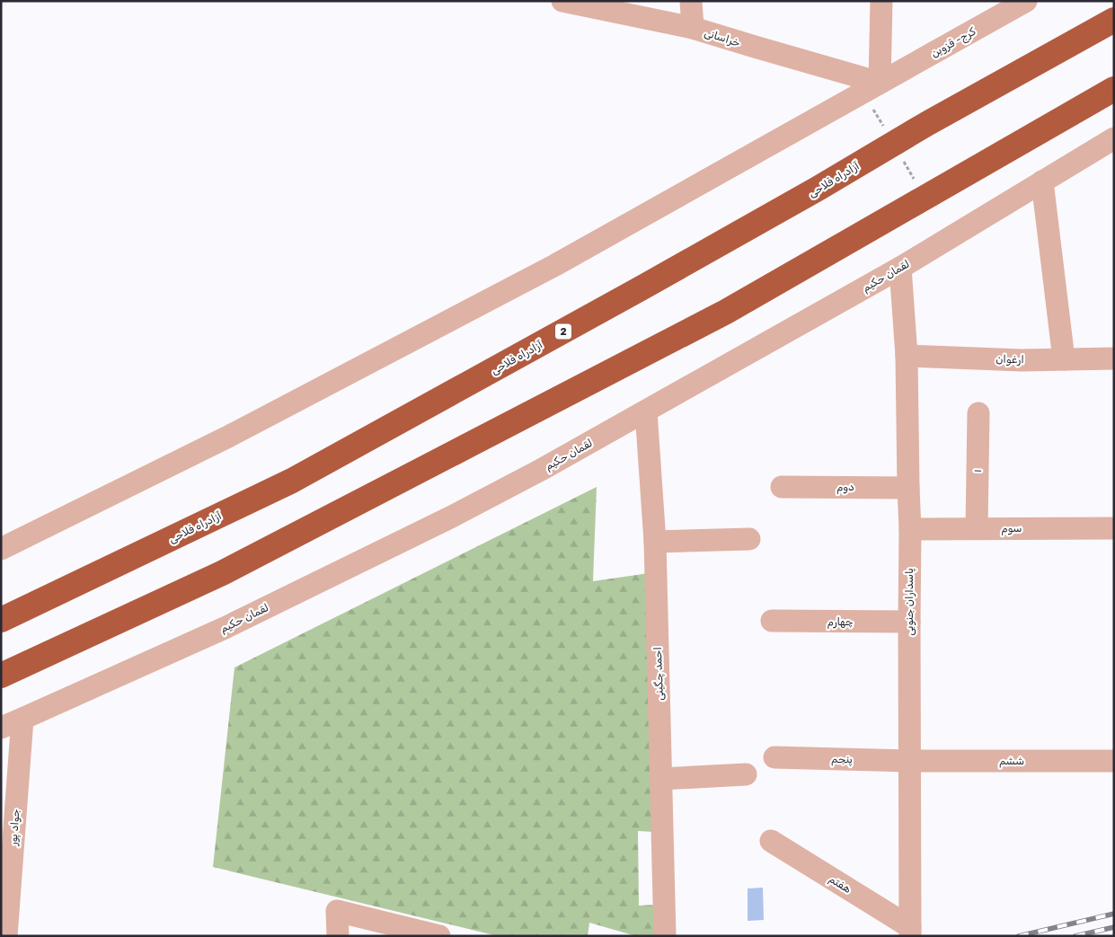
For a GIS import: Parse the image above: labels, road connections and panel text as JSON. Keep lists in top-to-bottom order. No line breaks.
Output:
{"streets":{"highway":["آزادراه فلاحی","2"],"street":["خراسانی","کرج- قزوین","لقمان حکیم","ارغوان","۱","دوم","سوم","پاسداران جنوبی","چهارم","احمد چگینی","پنجم","ششم","جواد پور","هفتم"]},"crossings":[["خراسانی","کرج- قزوین"],["لقمان حکیم","پاسداران جنوبی"],["لقمان حکیم","احمد چگینی"],["لقمان حکیم","جواد پور"],["ارغوان","پاسداران جنوبی"],["۱","سوم"],["دوم","پاسداران جنوبی"],["سوم","پاسداران جنوبی"],["پاسداران جنوبی","چهارم"],["پاسداران جنوبی","پنجم"],["پاسداران جنوبی","ششم"],["پاسداران جنوبی","هفتم"],["پنجم","ششم"]]}
